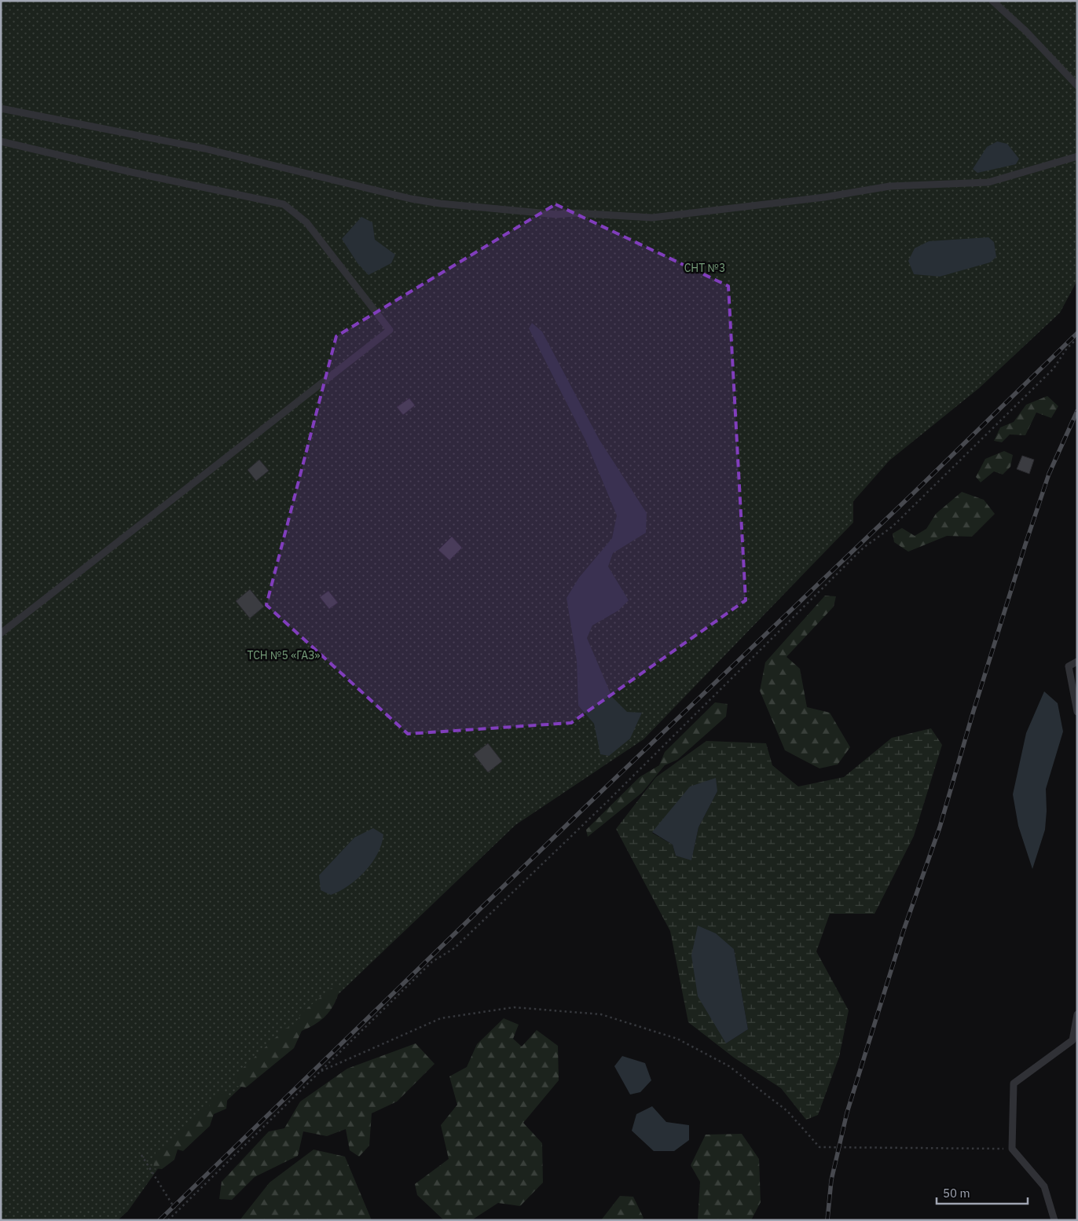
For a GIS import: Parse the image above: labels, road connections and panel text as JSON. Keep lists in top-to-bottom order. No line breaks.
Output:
{"parks":["СНТ №3","ТСН №5 «ГАЗ»"],"scale_bar":"50 m"}
